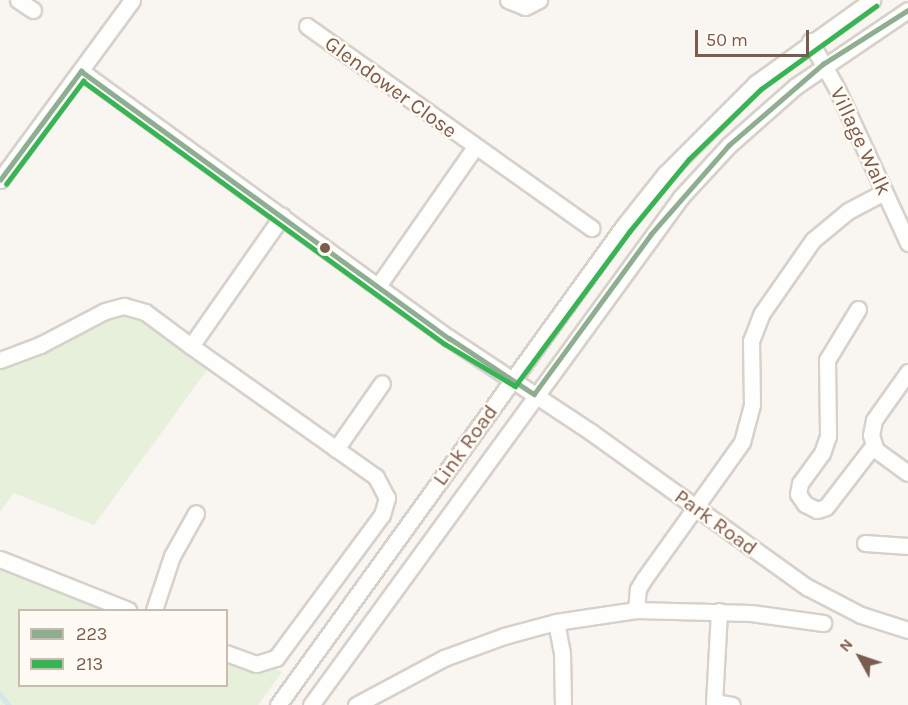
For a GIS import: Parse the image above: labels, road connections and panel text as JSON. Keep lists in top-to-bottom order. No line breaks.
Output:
{"streets":{"street":["Glendower Close","Village Walk","Link Road","Park Road"]},"crossings":[["Glendower Close","Park Road"],["Village Walk","Link Road"],["Link Road","Park Road"]],"lines":["transit line 213","transit line 223"],"legend":["223","213"],"scale_bar":"50 m","north":"top left"}
